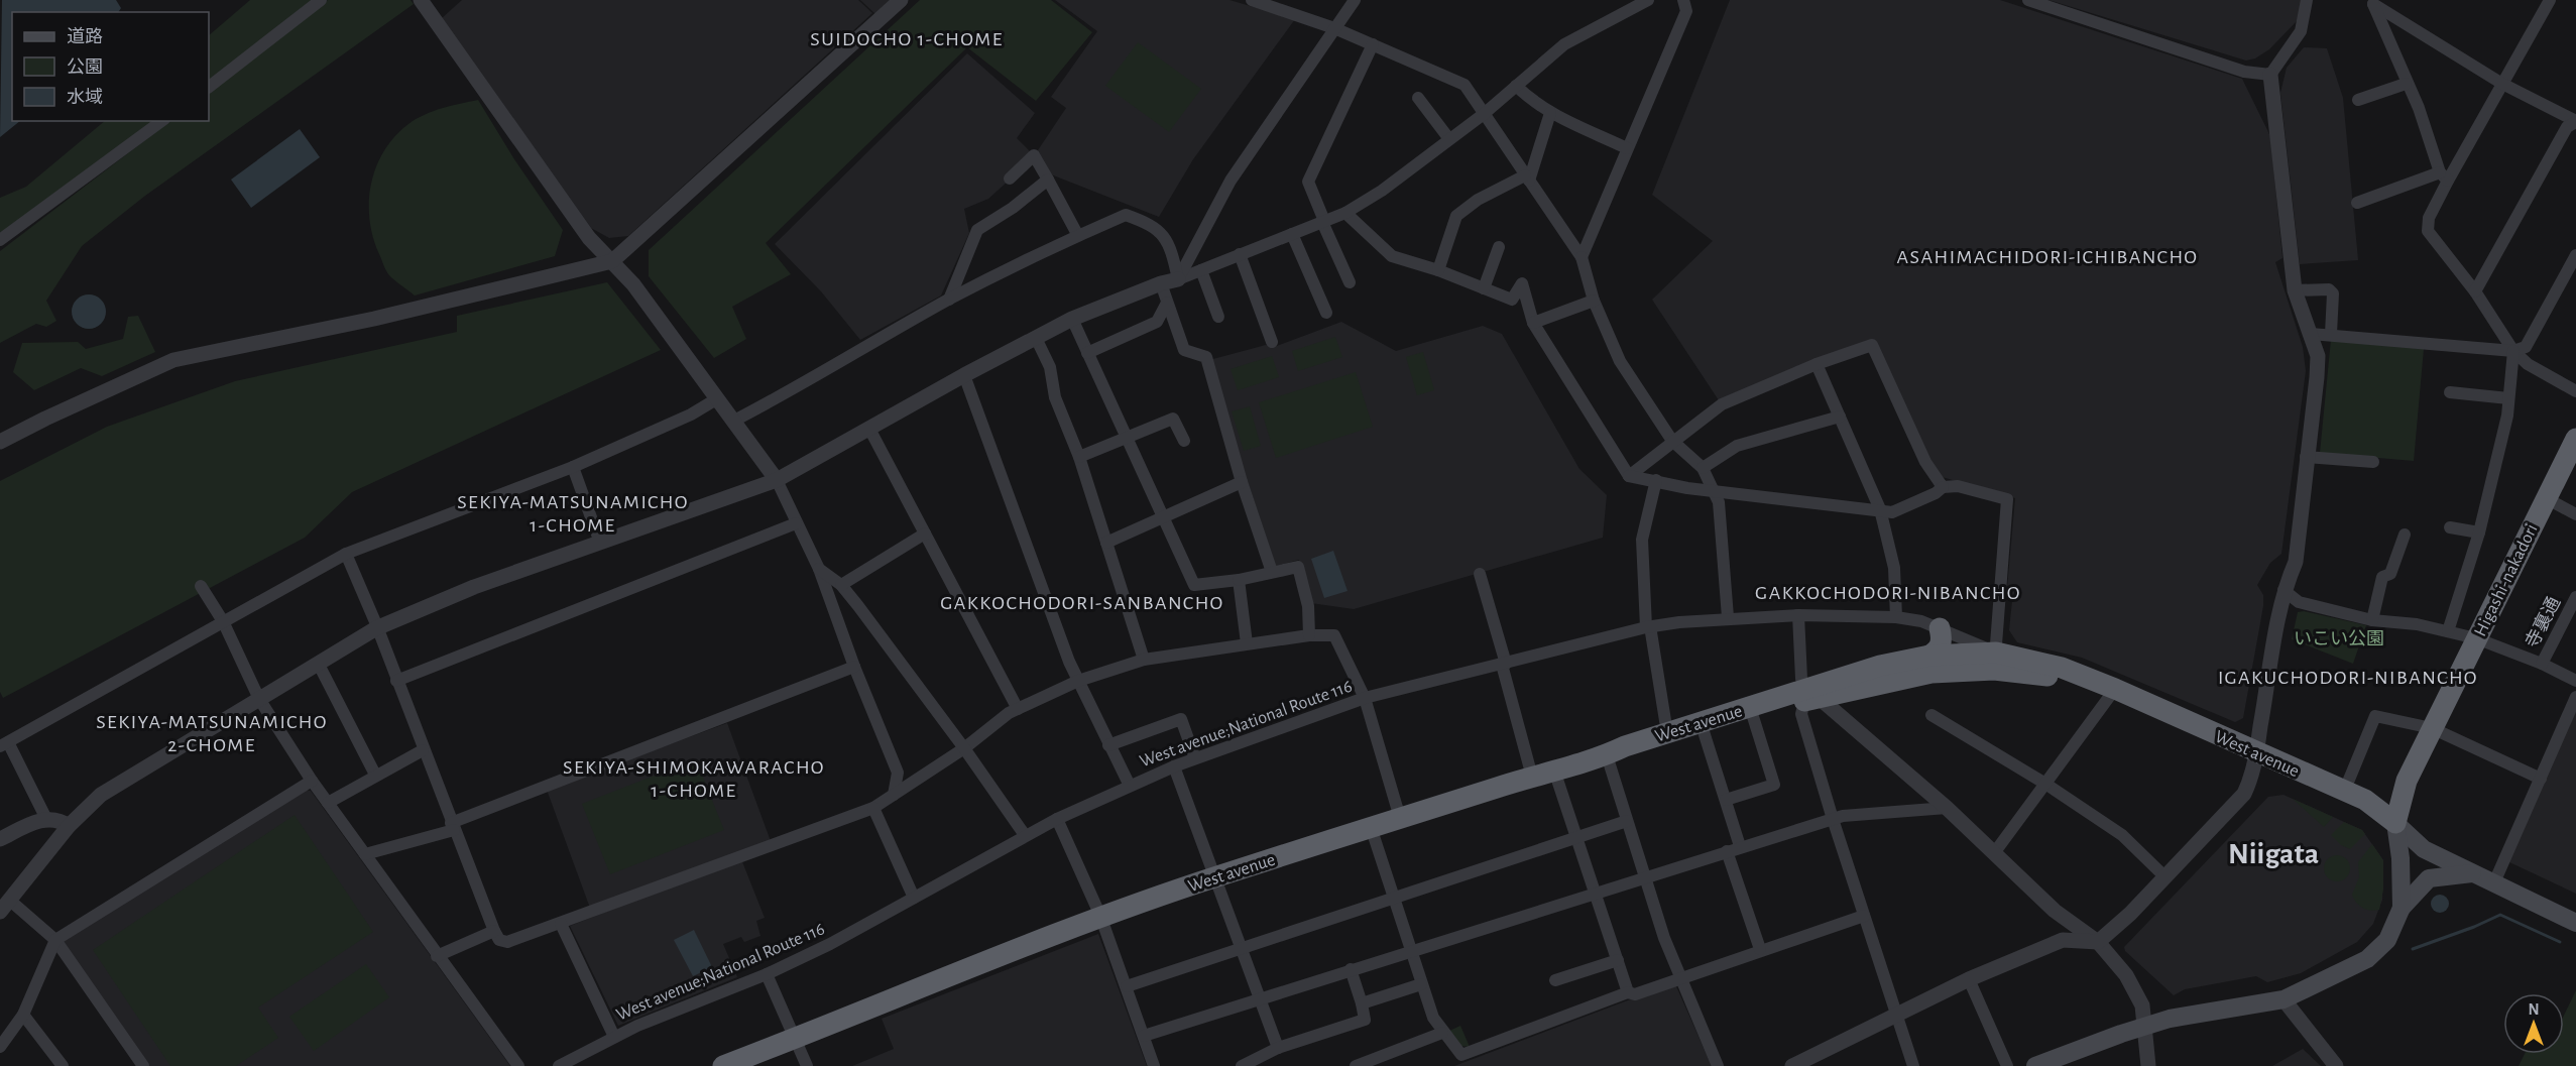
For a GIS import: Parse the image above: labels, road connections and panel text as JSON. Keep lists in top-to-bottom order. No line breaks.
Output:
{"streets":{"highway":["Higashi-nakadori","West avenue"],"street":["寺裏通","West avenue;National Route 116"]},"crossings":[["Higashi-nakadori","West avenue"],["West avenue;National Route 116","West avenue"]],"districts":["SUIDOCHO 1-CHOME","ASAHIMACHIDORI-ICHIBANCHO","SEKIYA-MATSUNAMICHO 1-CHOME","GAKKOCHODORI-NIBANCHO","GAKKOCHODORI-SANBANCHO","IGAKUCHODORI-NIBANCHO","SEKIYA-MATSUNAMICHO 2-CHOME","SEKIYA-SHIMOKAWARACHO 1-CHOME","Niigata"],"parks":["いこい公園"],"legend":["道路","公園","水域"],"north":"top"}
